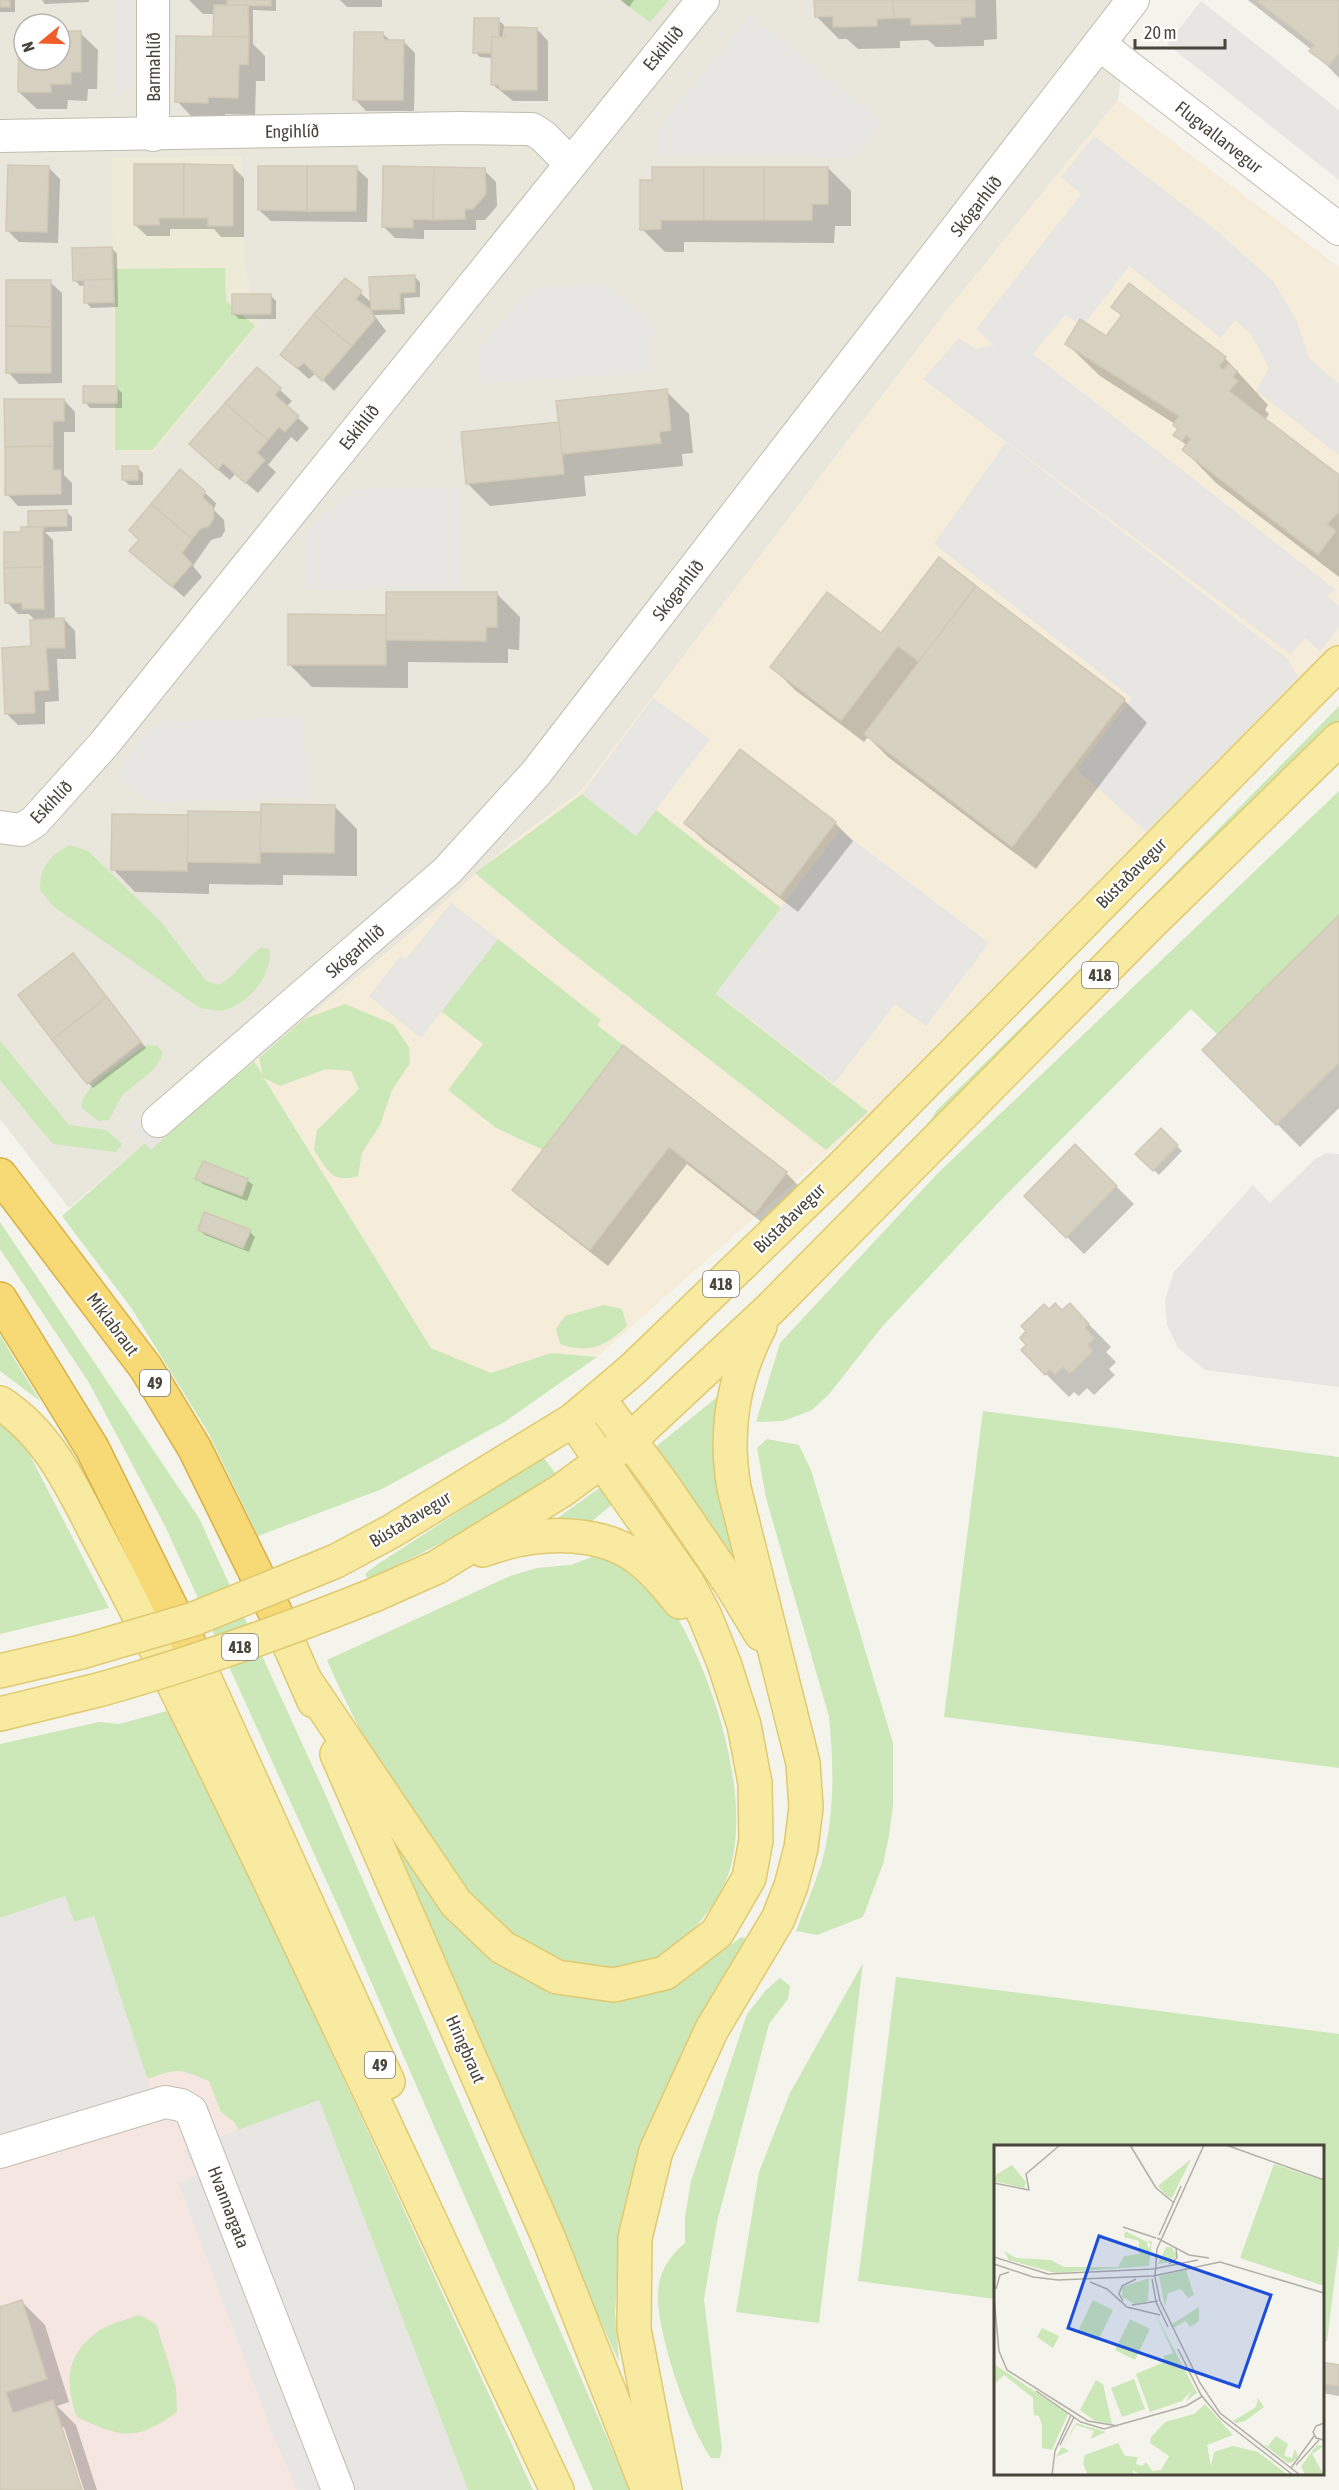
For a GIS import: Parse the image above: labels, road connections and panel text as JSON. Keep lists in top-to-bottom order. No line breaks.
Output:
{"streets":{"highway":["Miklabraut","49"],"main road":["Bústaðavegur","418","Hringbraut"],"street":["Eskihlíð","Barmahlíð","Engihlíð","Flugvallarvegur","Skógarhlíð","Hvannargata"]},"crossings":[["Eskihlíð","Engihlíð"],["Barmahlíð","Engihlíð"],["Flugvallarvegur","Skógarhlíð"],["Miklabraut","Hringbraut"]],"scale_bar":"20 m","north":"left"}
